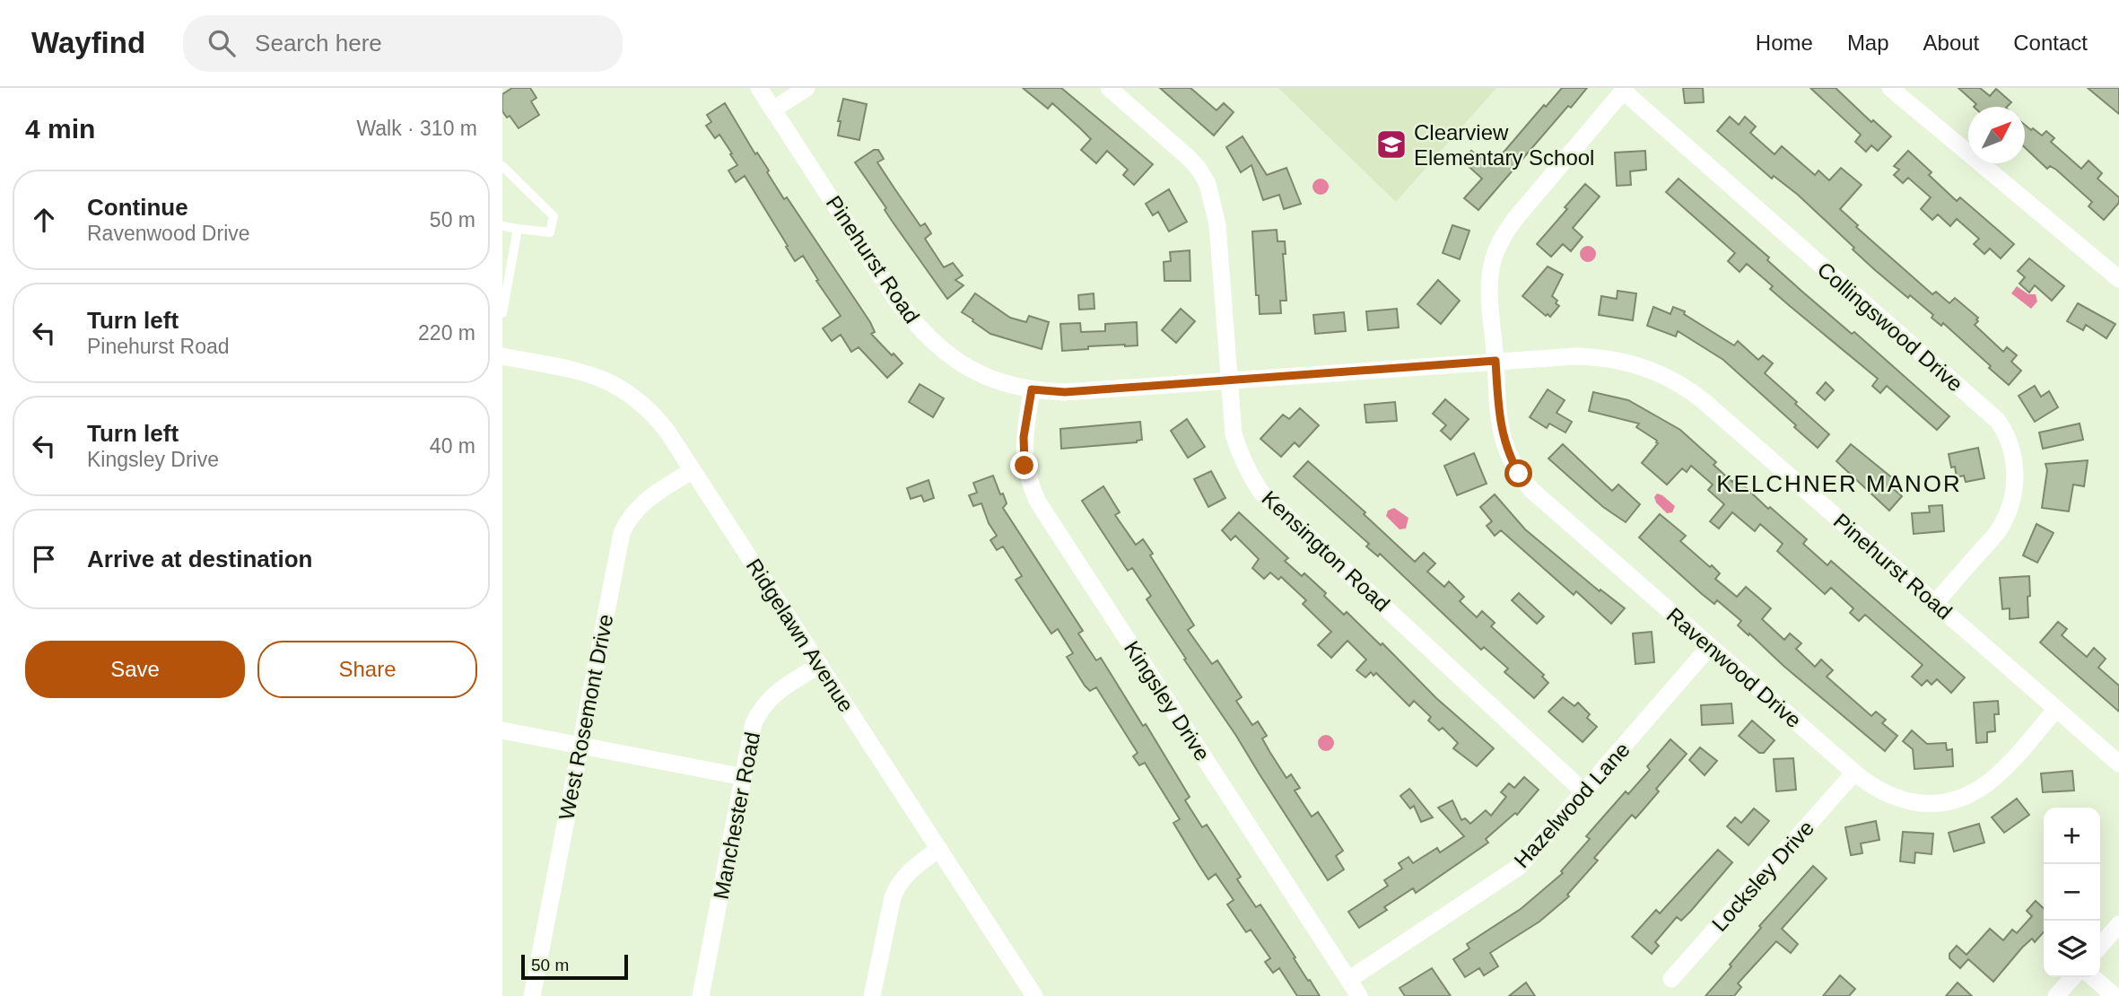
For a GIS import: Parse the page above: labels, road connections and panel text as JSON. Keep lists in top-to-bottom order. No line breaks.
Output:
{"streets":{"street":["Pinehurst Road","Collingswood Drive","Kensington Road","Ridgelawn Avenue","Ravenwood Drive","Kingsley Drive","West Rosemont Drive","Hazelwood Lane","Manchester Road","Locksley Drive"]},"crossings":[["Pinehurst Road","Collingswood Drive"],["Pinehurst Road","Kensington Road"],["Pinehurst Road","Ravenwood Drive"],["Pinehurst Road","Kingsley Drive"],["Collingswood Drive","Ravenwood Drive"],["Kensington Road","Hazelwood Lane"],["Ridgelawn Avenue","West Rosemont Drive"],["Ridgelawn Avenue","Manchester Road"],["Ravenwood Drive","Hazelwood Lane"],["Ravenwood Drive","Locksley Drive"],["Kingsley Drive","Hazelwood Lane"]],"districts":["KELCHNER MANOR"],"places":{"school or university":["Clearview Elementary School"]},"scale_bar":"50 m","north":"top right","page":{"header":"Wayfind","search":"Search here","nav":["Home","Map","About","Contact"],"heading":["4 min","Walk · 310 m"],"list":[["Continue","Ravenwood Drive","50 m"],["Turn left","Pinehurst Road","220 m"],["Turn left","Kingsley Drive","40 m"],"Arrive at destination"],"buttons":["Save","Share"],"map_buttons":["+","−"],"scale":"50 m"}}
